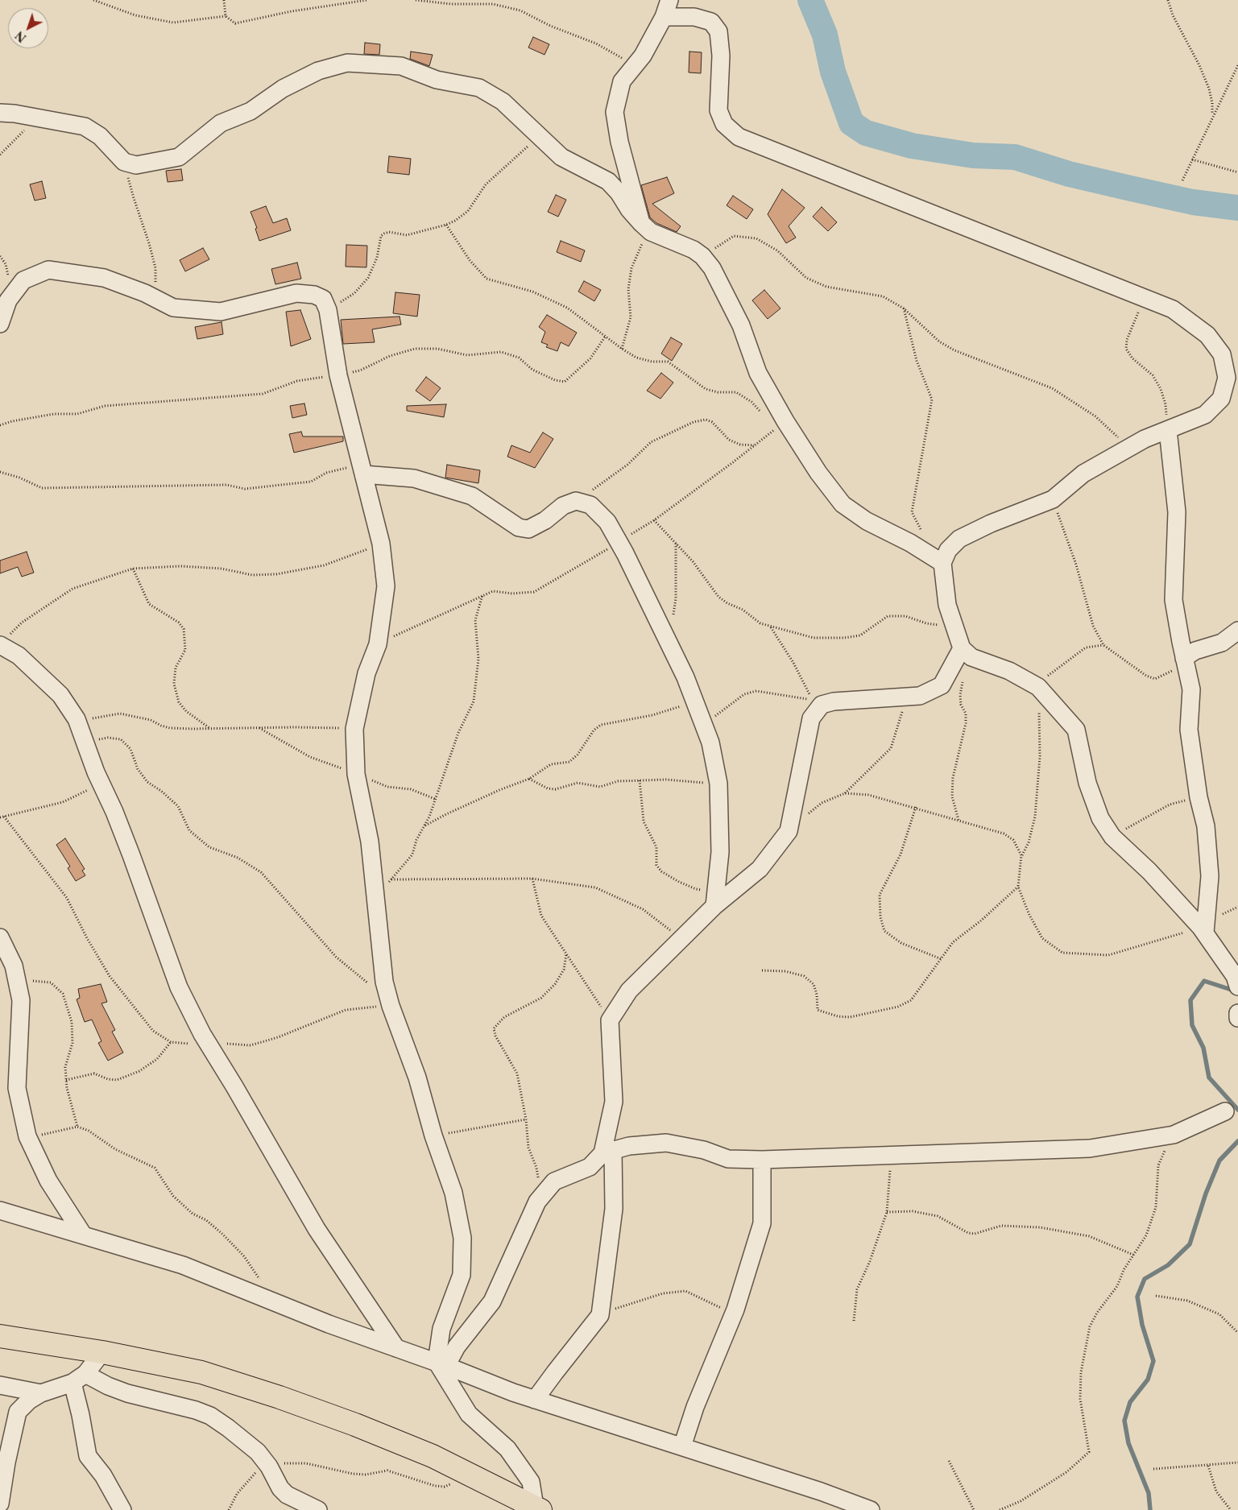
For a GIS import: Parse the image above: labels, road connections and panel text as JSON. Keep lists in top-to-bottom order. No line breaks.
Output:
{"north":"bottom left"}
